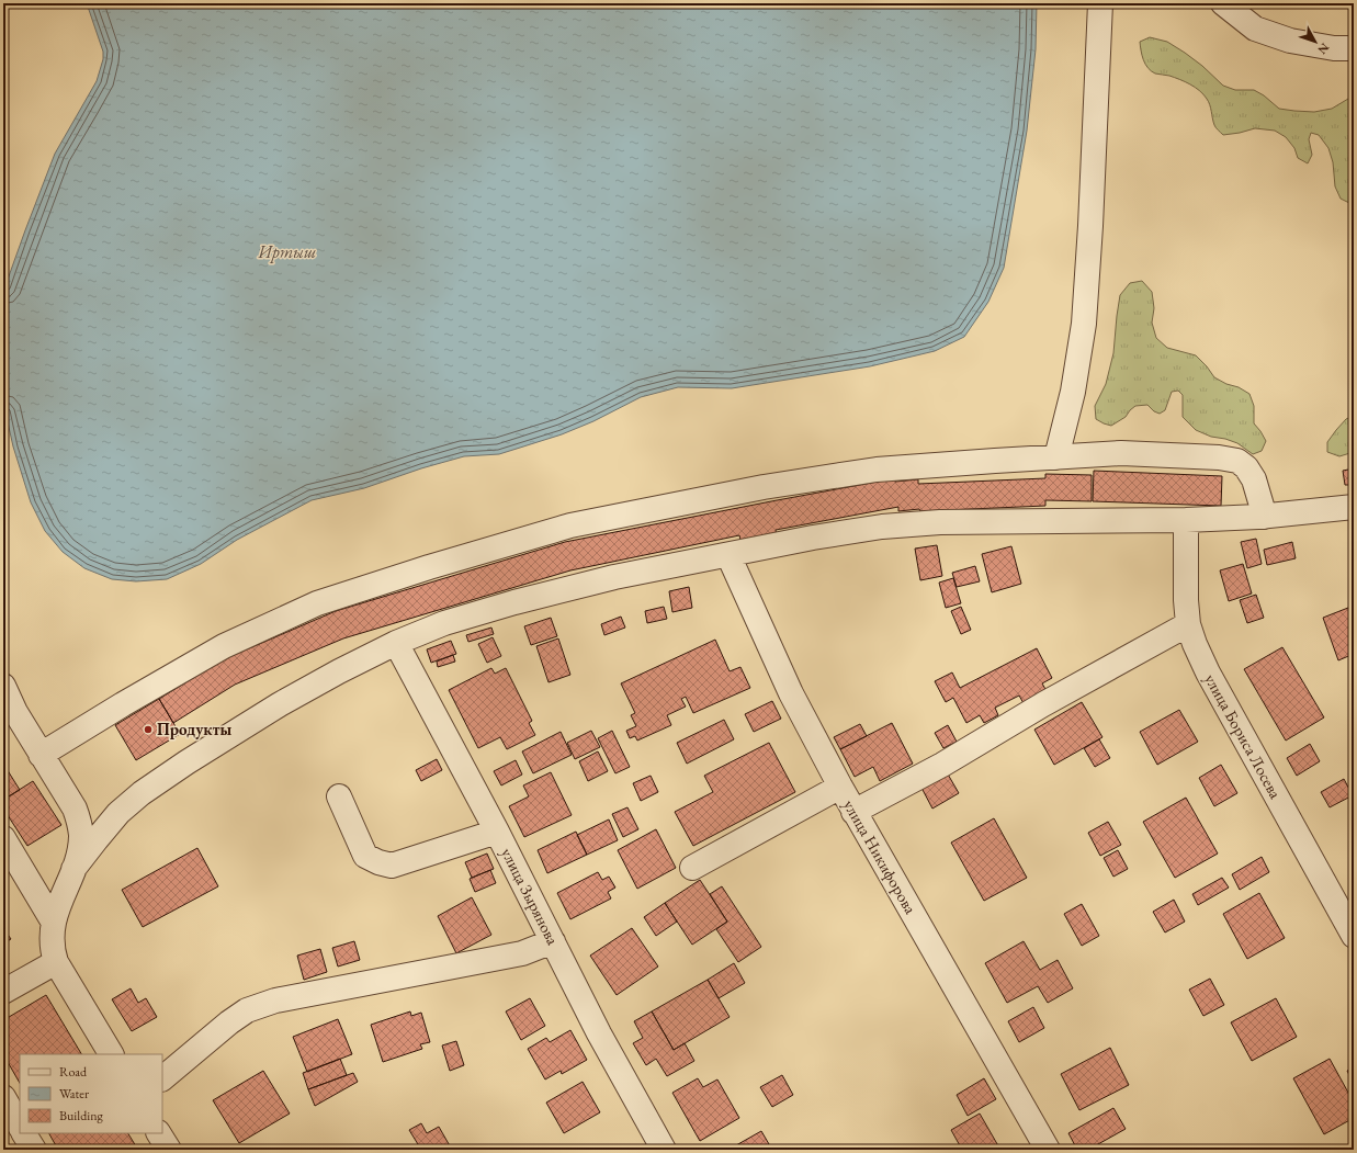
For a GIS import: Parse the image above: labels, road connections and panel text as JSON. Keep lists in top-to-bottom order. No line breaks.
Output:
{"streets":{"street":["улица Бориса Лосева","улица Никифорова","улица Зырянова"]},"water":["Иртыш"],"places":["Продукты"],"legend":["Road","Water","Building"],"north":"bottom right"}
